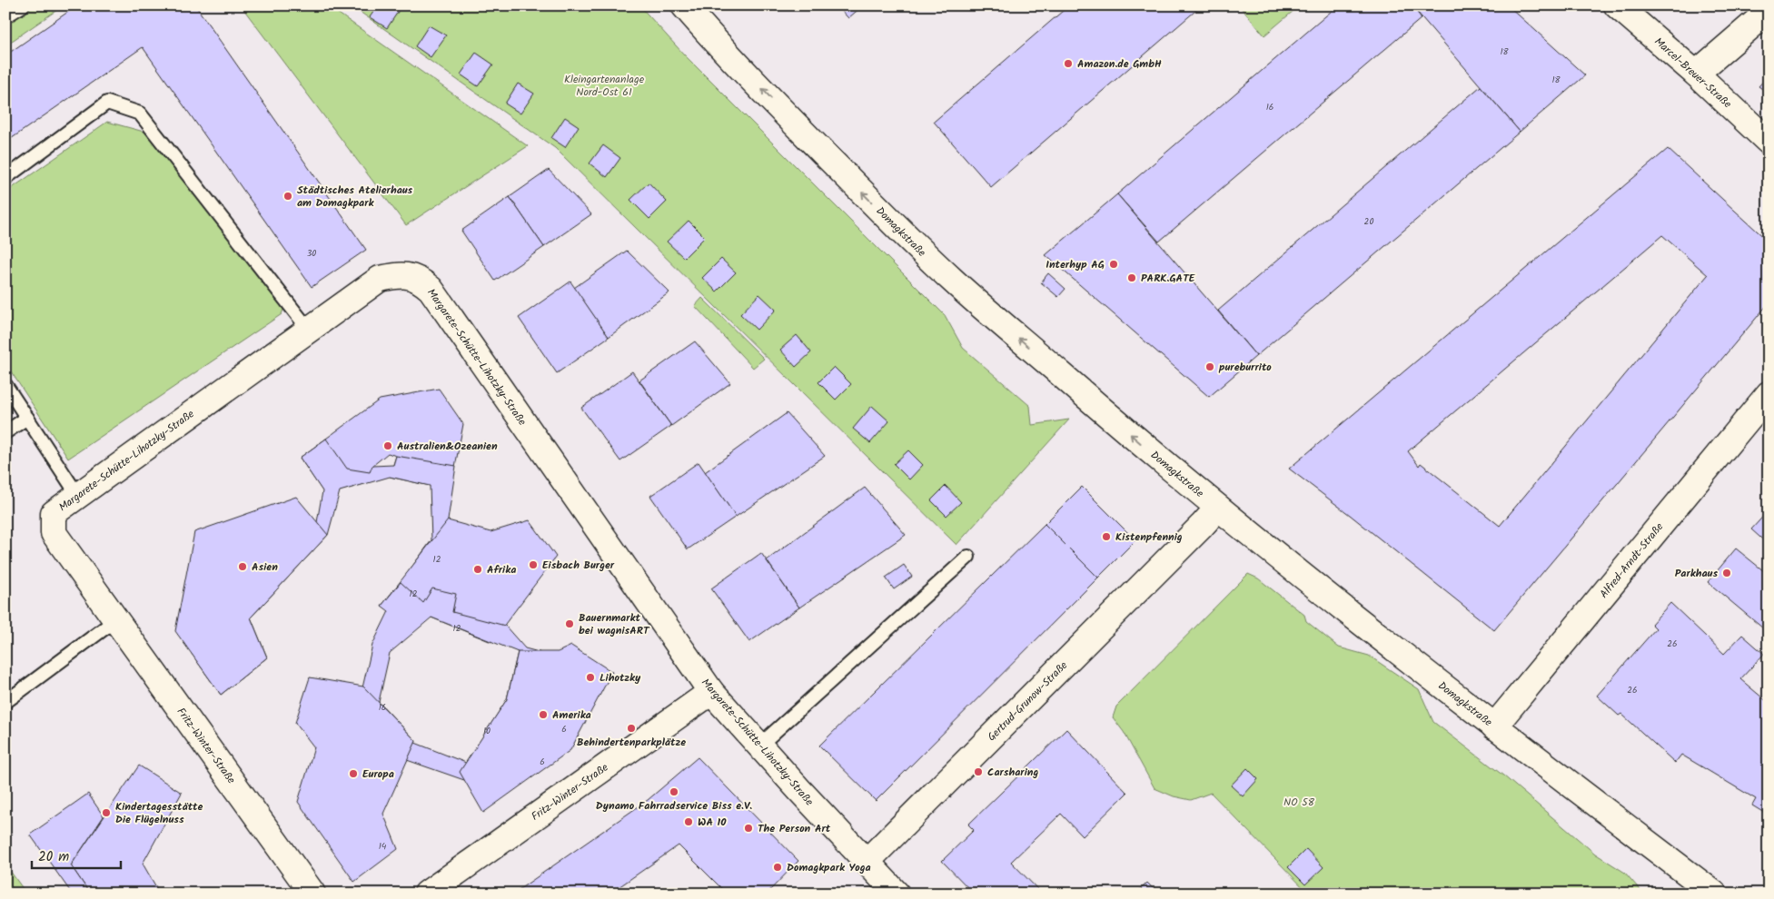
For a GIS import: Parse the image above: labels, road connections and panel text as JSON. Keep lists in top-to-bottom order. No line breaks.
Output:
{"streets":{"street":["Marcel-Breuer-Straße","Domagkstraße","Margarete-Schütte-Lihotzky-Straße","Alfred-Arndt-Straße","Gertrud-Grunow-Straße","Fritz-Winter-Straße"]},"crossings":[["Domagkstraße","Alfred-Arndt-Straße"],["Domagkstraße","Gertrud-Grunow-Straße"],["Margarete-Schütte-Lihotzky-Straße","Gertrud-Grunow-Straße"],["Margarete-Schütte-Lihotzky-Straße","Fritz-Winter-Straße"]],"one_way":["Domagkstraße"],"parks":["Kleingartenanlage Nord-Ost 61","NO 58"],"places":["Amazon.de GmbH","Städtisches Atelierhaus am Domagkpark","Interhyp AG","PARK.GATE","pureburrito","Australien&Ozeanien","Kistenpfennig","Eisbach Burger","Asien","Afrika","Parkhaus","Bauernmarkt bei wagnisART","Lihotzky","Amerika","Behindertenparkplätze","Carsharing","Europa","Dynamo Fahrradservice Biss e.V.","Kindertagesstätte Die Flügelnuss","WA 10","The Person Art","Domagkpark Yoga"],"house_numbers":["18","18","16","20","30","12","12","12","26","26","16","6","10","6","14"],"scale_bar":"20 m"}
